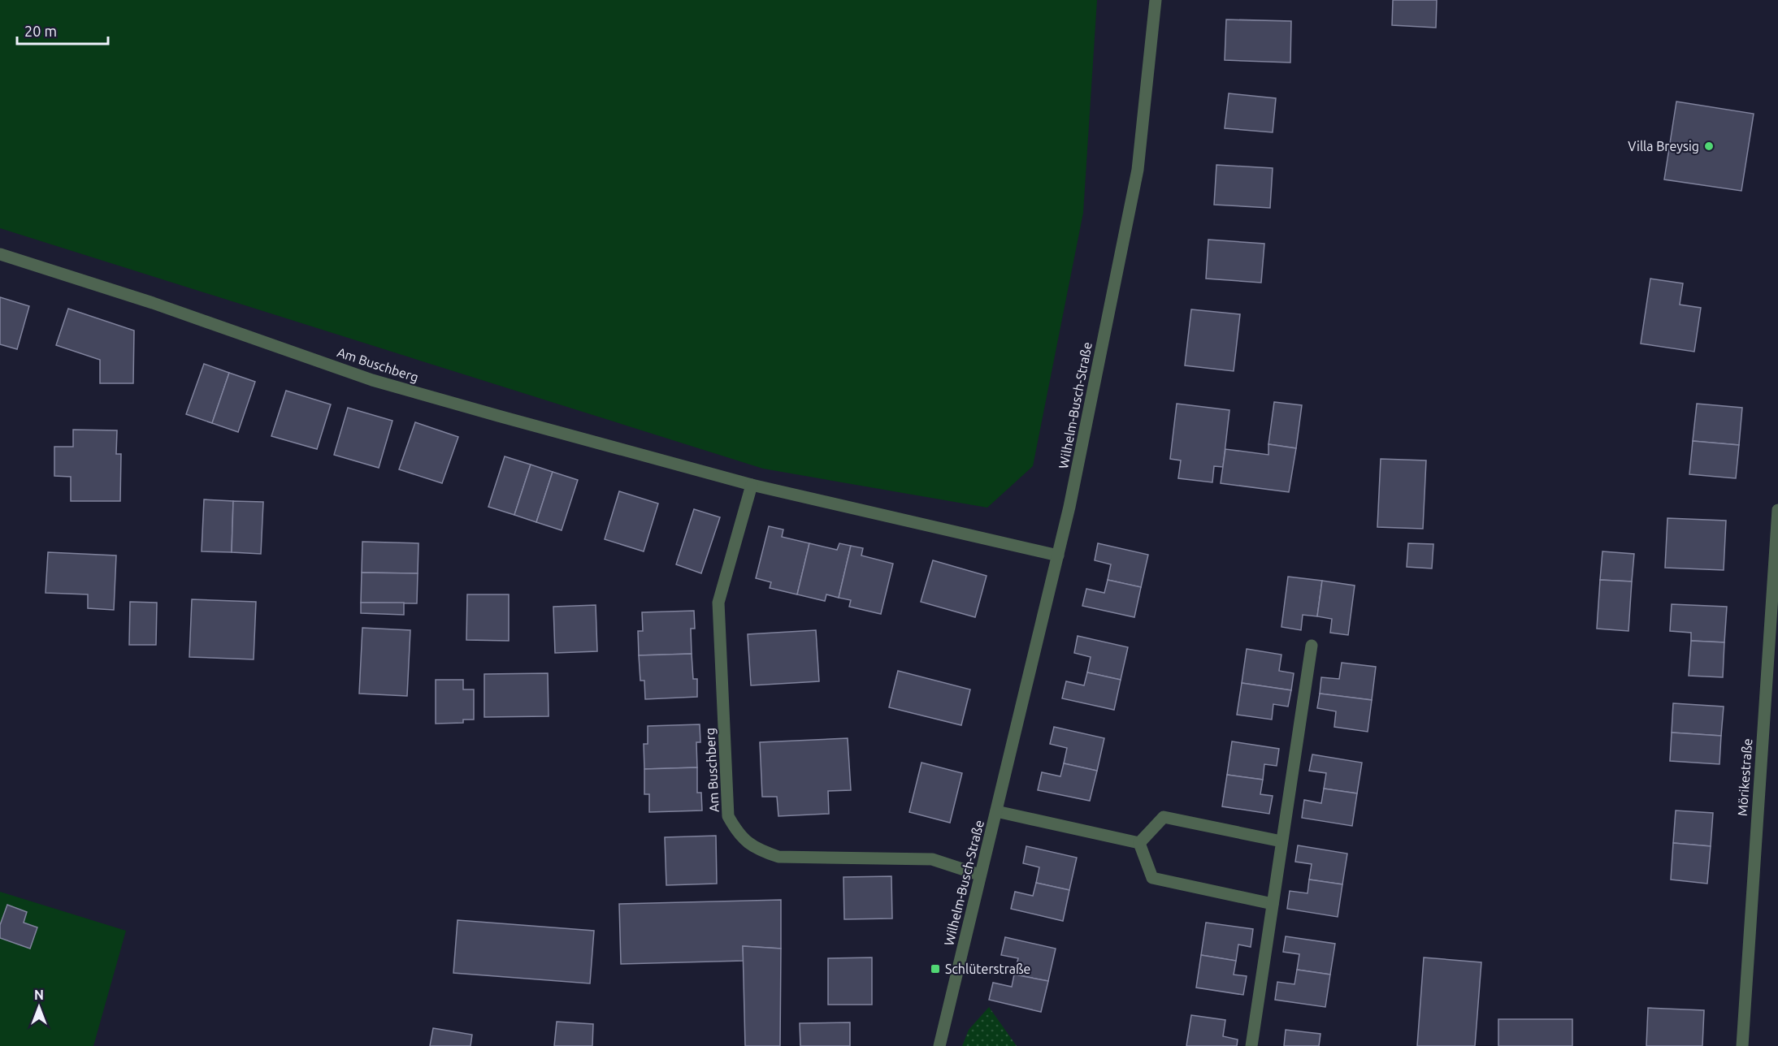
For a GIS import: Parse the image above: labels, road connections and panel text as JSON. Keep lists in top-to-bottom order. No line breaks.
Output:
{"streets":{"street":["Am Buschberg","Wilhelm-Busch-Straße","Mörikestraße"]},"crossings":[["Am Buschberg","Wilhelm-Busch-Straße"]],"places":{"other":["Villa Breysig"],"transit":["Schlüterstraße"]},"scale_bar":"20 m","north":"top"}
